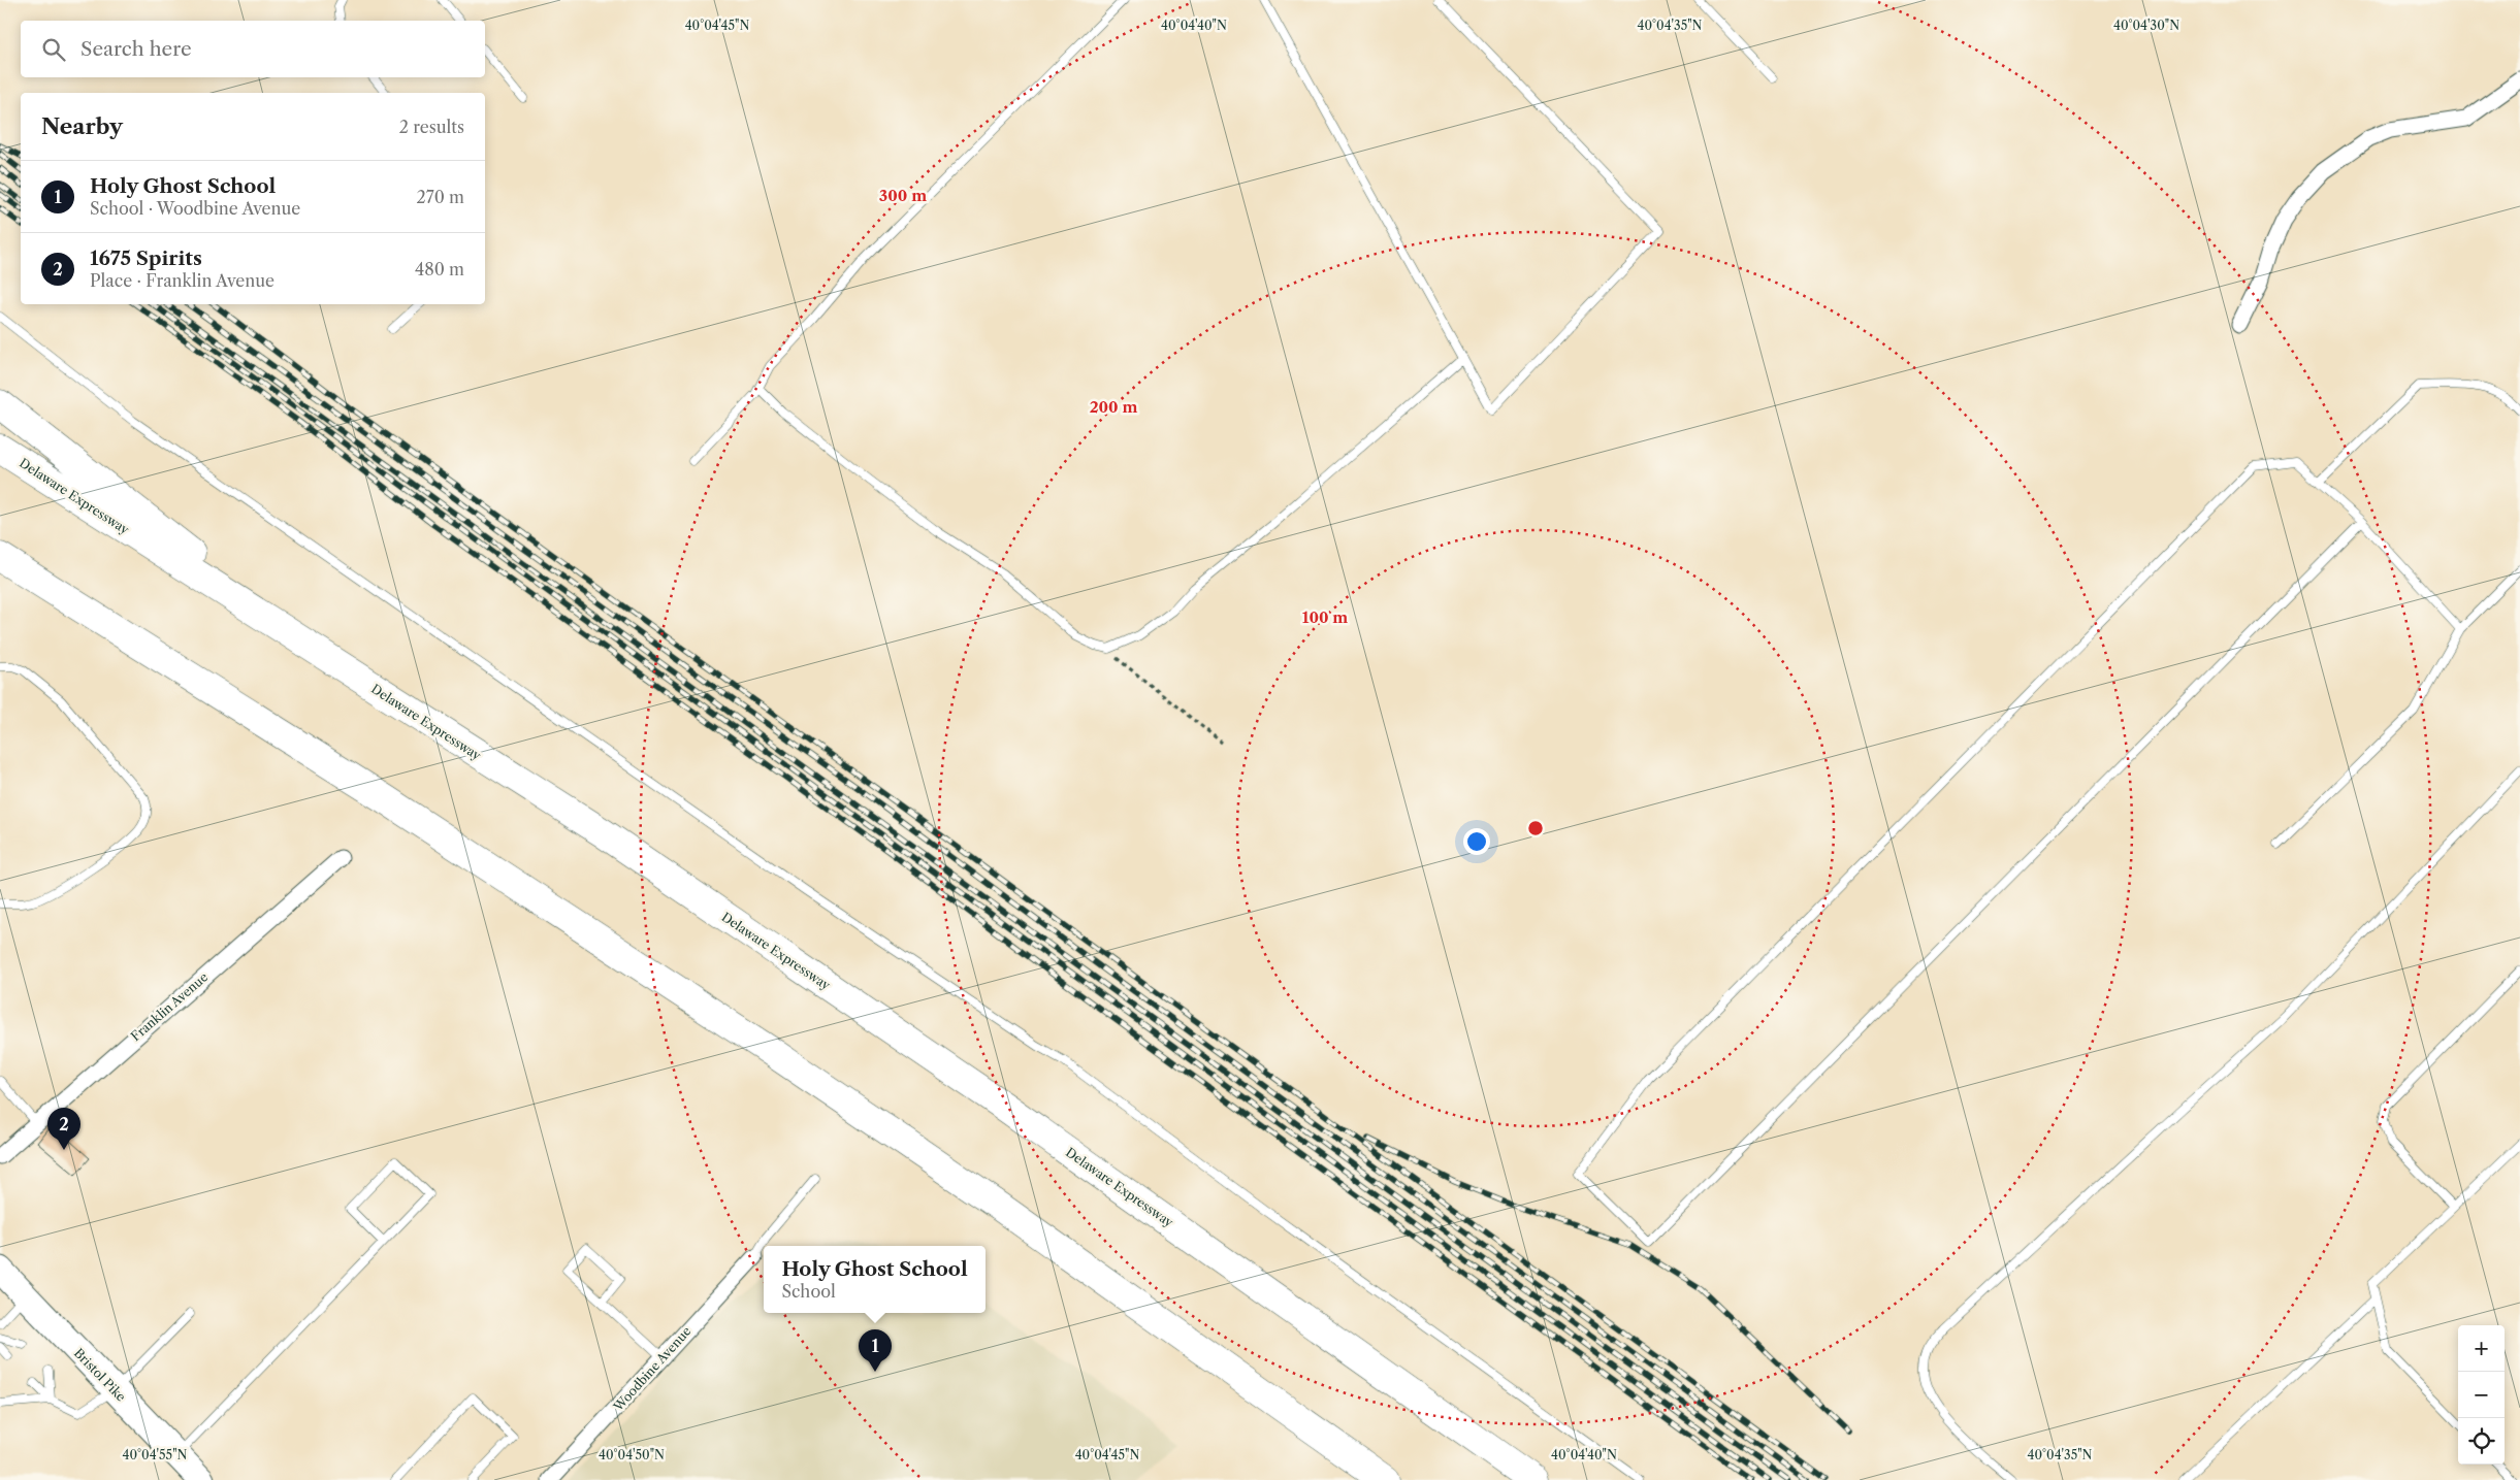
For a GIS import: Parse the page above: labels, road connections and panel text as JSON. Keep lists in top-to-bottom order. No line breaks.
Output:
{"streets":{"highway":["Delaware Expressway"],"main road":["Bristol Pike"],"street":["Franklin Avenue","Woodbine Avenue"]},"page":{"search":"Search here","heading":["Nearby","2 results"],"list":[{"mark":"1","name":"Holy Ghost School","note":"School · Woodbine Avenue","value":"270 m"},{"mark":"2","name":"1675 Spirits","note":"Place · Franklin Avenue","value":"480 m"}],"pins":["2","1"],"popup":["Holy Ghost School","School"],"map_buttons":["+","−"]},"coordinates":["40°04'45\"N","40°04'40\"N","40°04'35\"N","40°04'30\"N","40°04'55\"N","40°04'50\"N"],"rings":["300 m","200 m","100 m"]}
